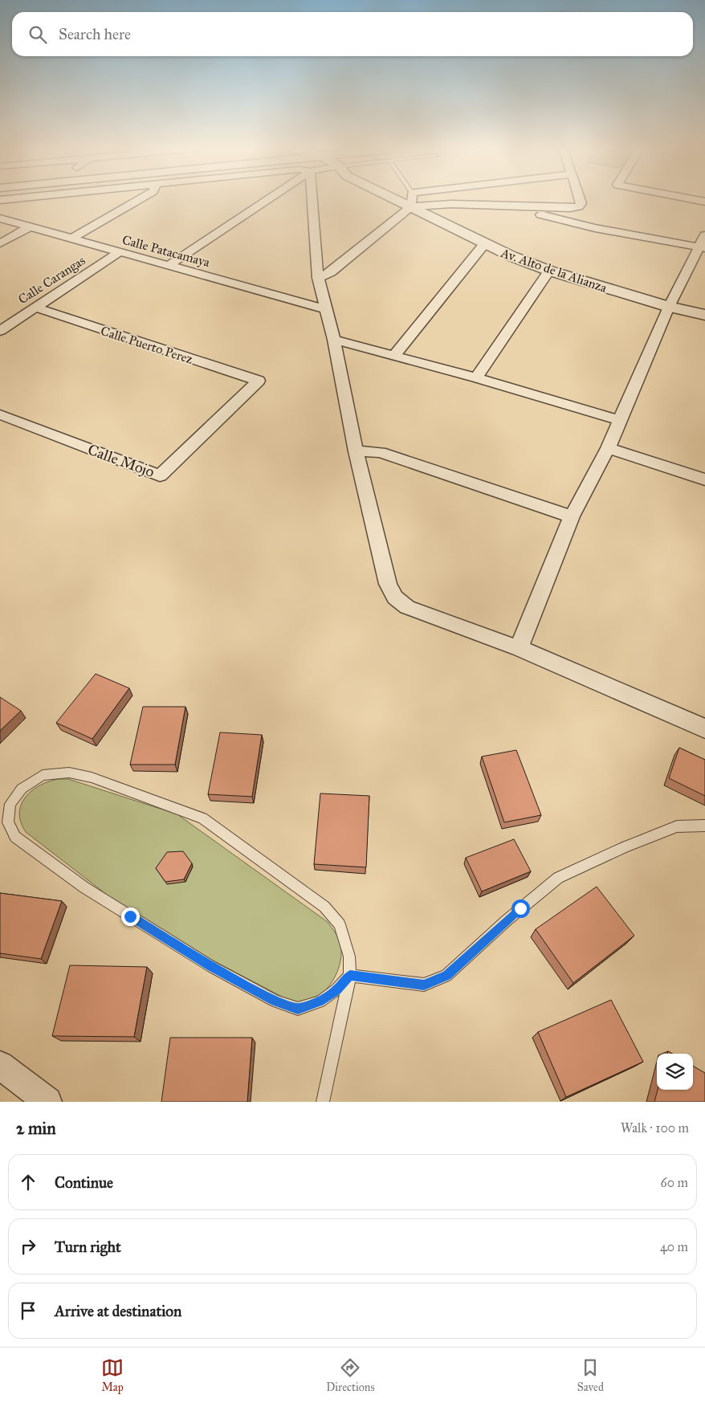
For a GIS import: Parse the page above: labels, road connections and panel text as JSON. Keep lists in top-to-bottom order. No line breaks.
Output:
{"streets":{"street":["Calle Patacamaya","Av. Alto de la Alianza","Calle Carangas","Calle Puerto Perez","Calle Mojo"]},"crossings":[["Calle Patacamaya","Calle Carangas"],["Calle Carangas","Calle Puerto Perez"],["Calle Puerto Perez","Calle Mojo"]],"page":{"search":"Search here","heading":["2 min","Walk · 100 m"],"list":[["Continue","60 m"],["Turn right","40 m"],"Arrive at destination"],"nav":["Map","Directions","Saved"]}}
